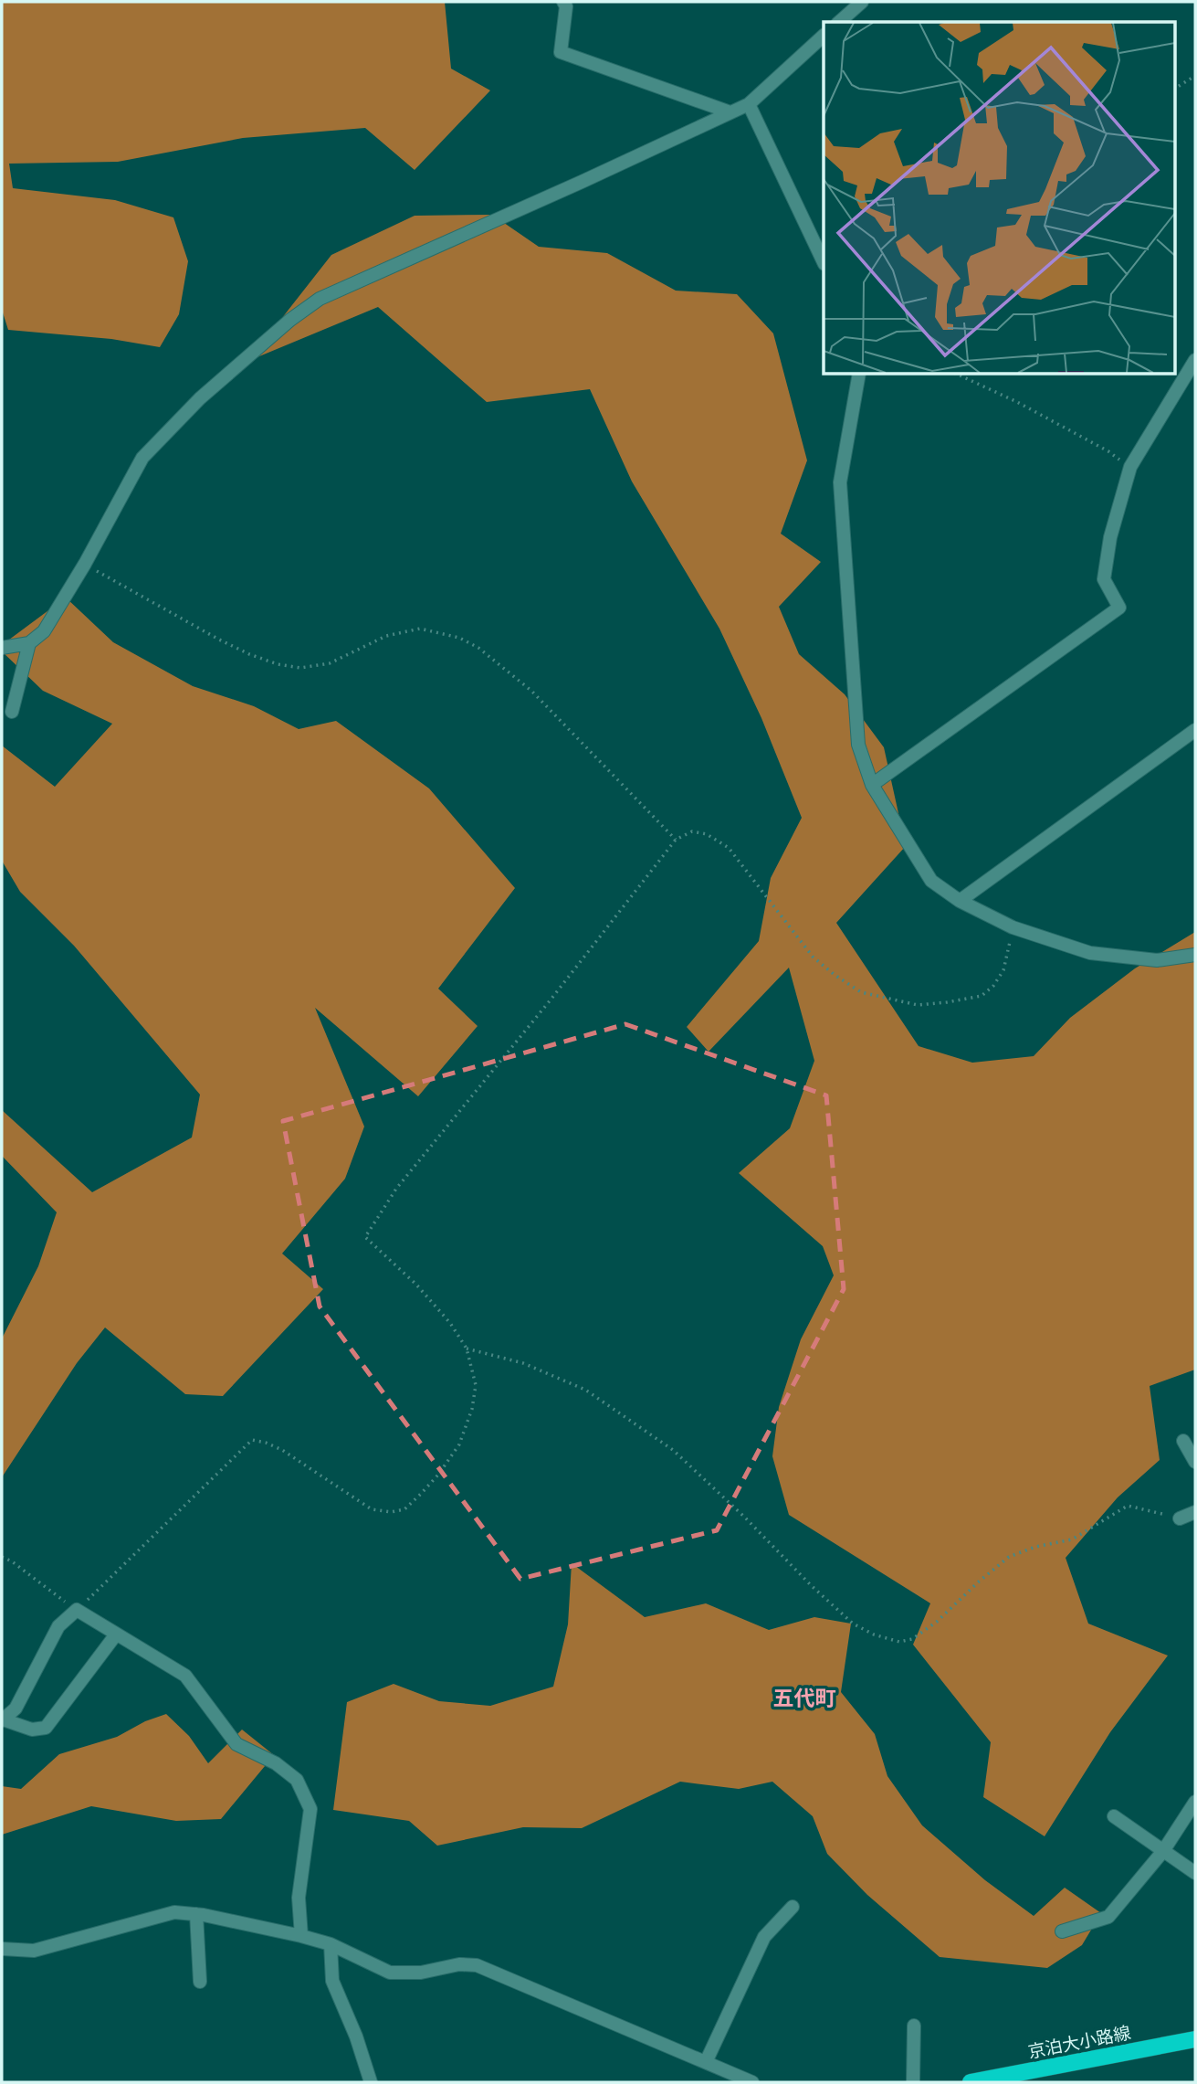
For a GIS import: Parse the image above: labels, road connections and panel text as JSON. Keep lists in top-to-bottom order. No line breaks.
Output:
{"streets":{"main road":["京泊大小路線"]},"districts":["五代町"]}
